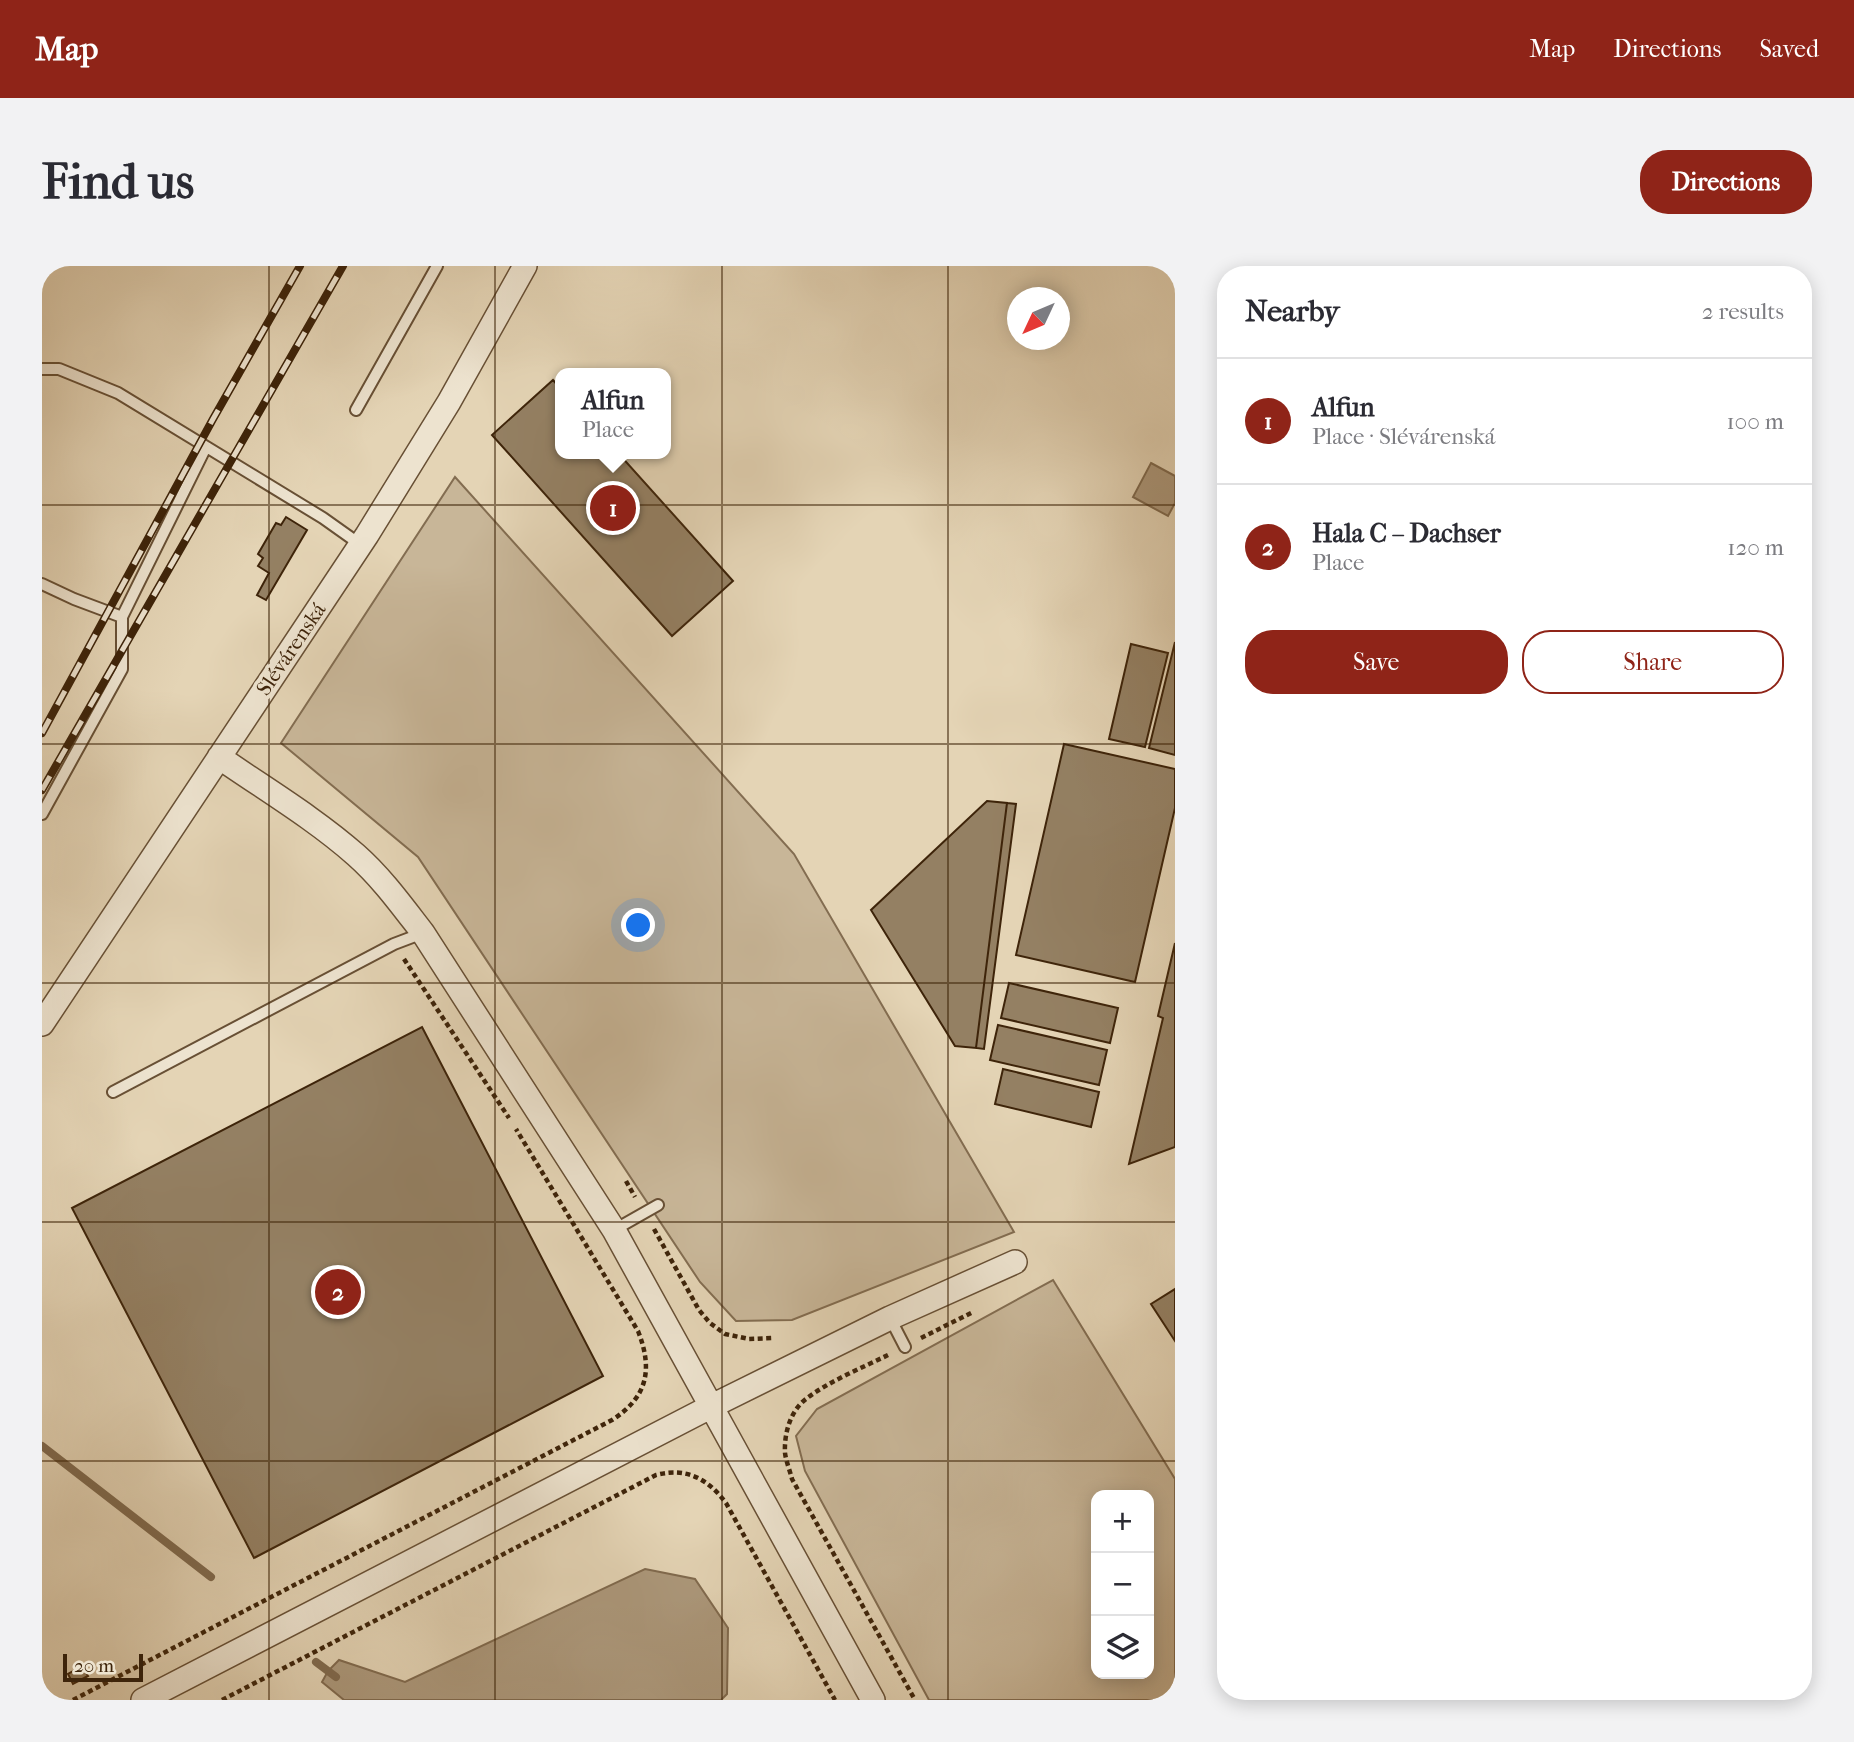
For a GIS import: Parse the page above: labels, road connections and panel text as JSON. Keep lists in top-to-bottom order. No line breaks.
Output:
{"streets":{"street":["Slévárenská"]},"scale_bar":"20 m","north":"bottom left","page":{"header":"Map","nav":["Map","Directions","Saved"],"buttons":["Directions",["Save","Share"]],"title":"Find us","heading":["Nearby","2 results"],"list":[{"mark":"1","name":"Alfun","note":"Place · Slévárenská","value":"100 m"},{"mark":"2","name":"Hala C – Dachser","note":"Place","value":"120 m"}],"popup":["Alfun","Place"],"pins":["1","2"],"map_buttons":["+","−"],"scale":"20 m"}}
